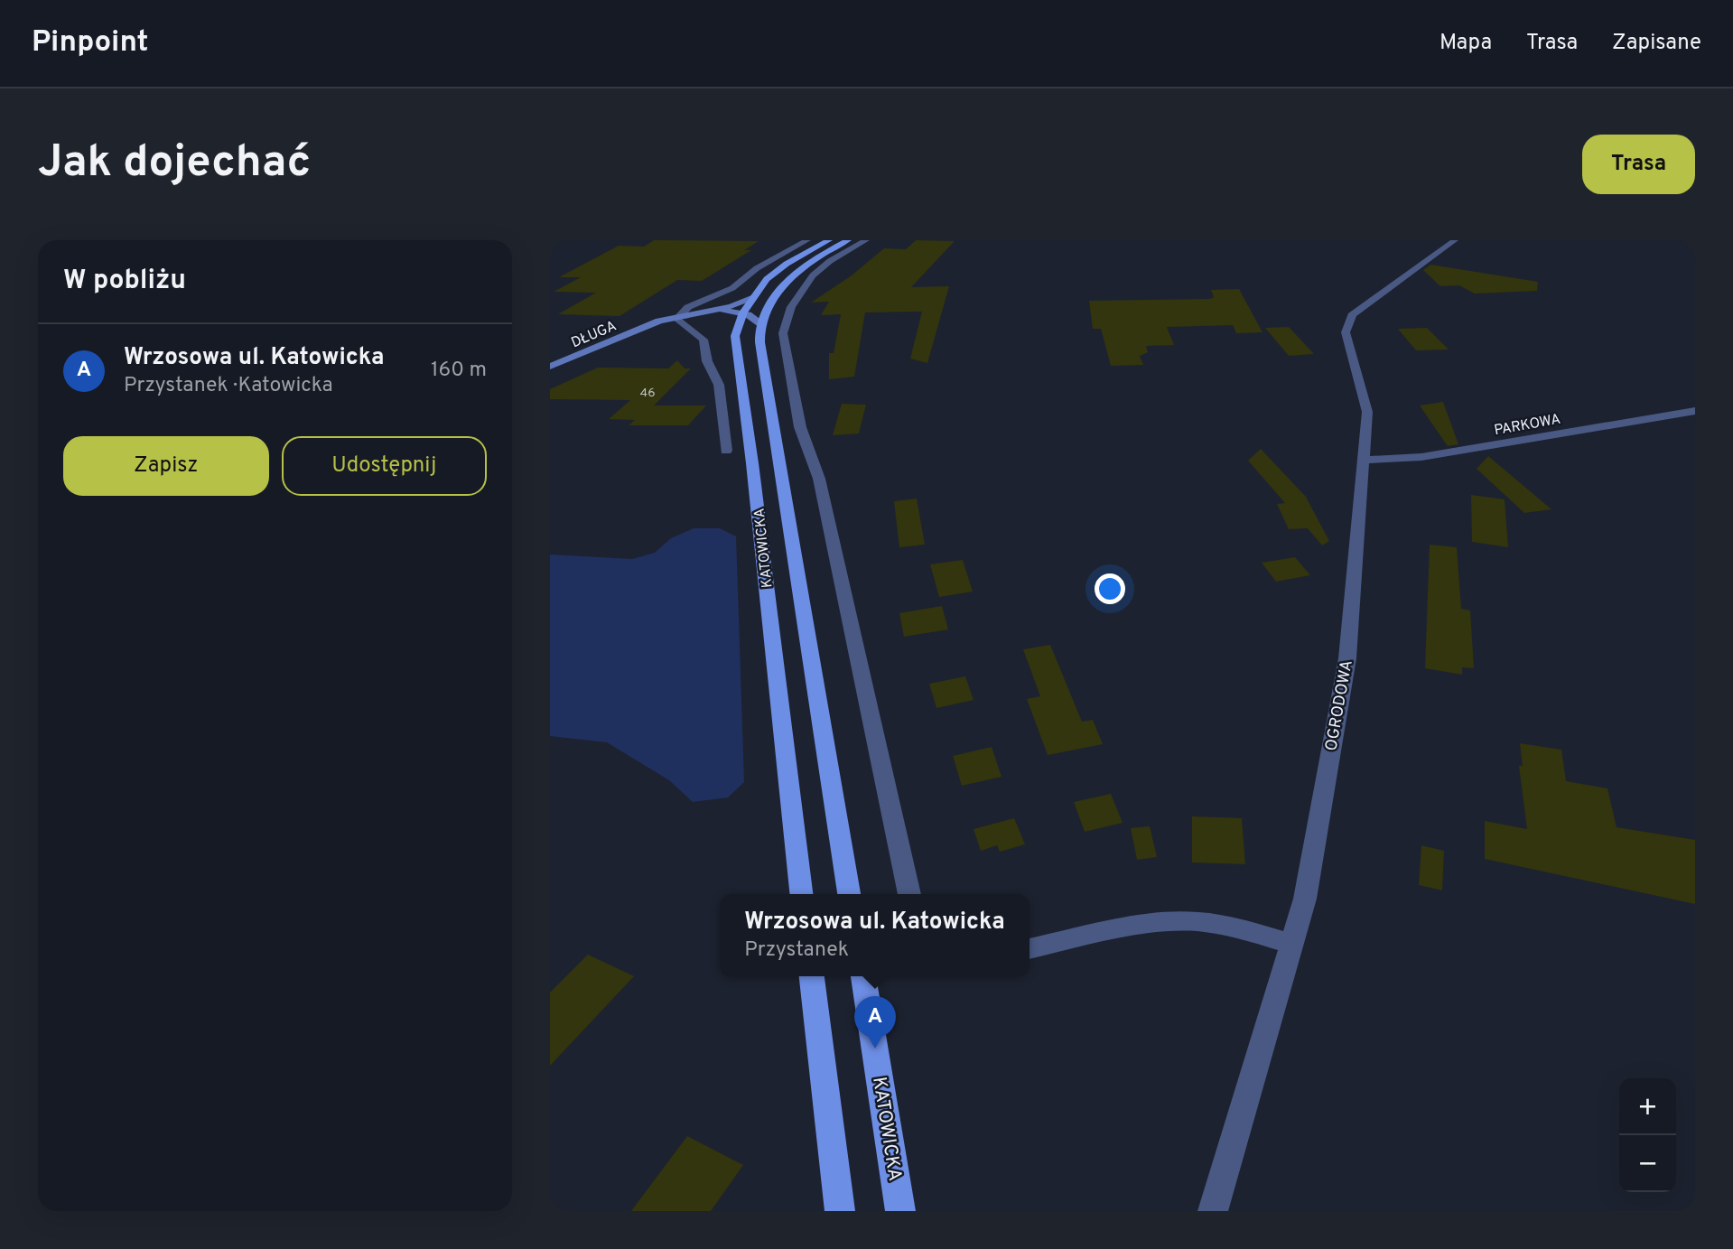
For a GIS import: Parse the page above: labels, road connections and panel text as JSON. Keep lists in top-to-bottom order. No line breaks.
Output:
{"streets":{"main road":["KATOWICKA"],"street":["DŁUGA","PARKOWA","OGRODOWA"]},"crossings":[["DŁUGA","KATOWICKA"],["PARKOWA","OGRODOWA"]],"house_numbers":["46"],"page":{"header":"Pinpoint","nav":["Mapa","Trasa","Zapisane"],"buttons":["Trasa",["Zapisz","Udostępnij"]],"title":"Jak dojechać","heading":"W pobliżu","list":[{"mark":"A","name":"Wrzosowa ul. Katowicka","note":"Przystanek · Katowicka","value":"160 m"}],"popup":["Wrzosowa ul. Katowicka","Przystanek"],"pins":"A","map_buttons":["+","−"]}}
